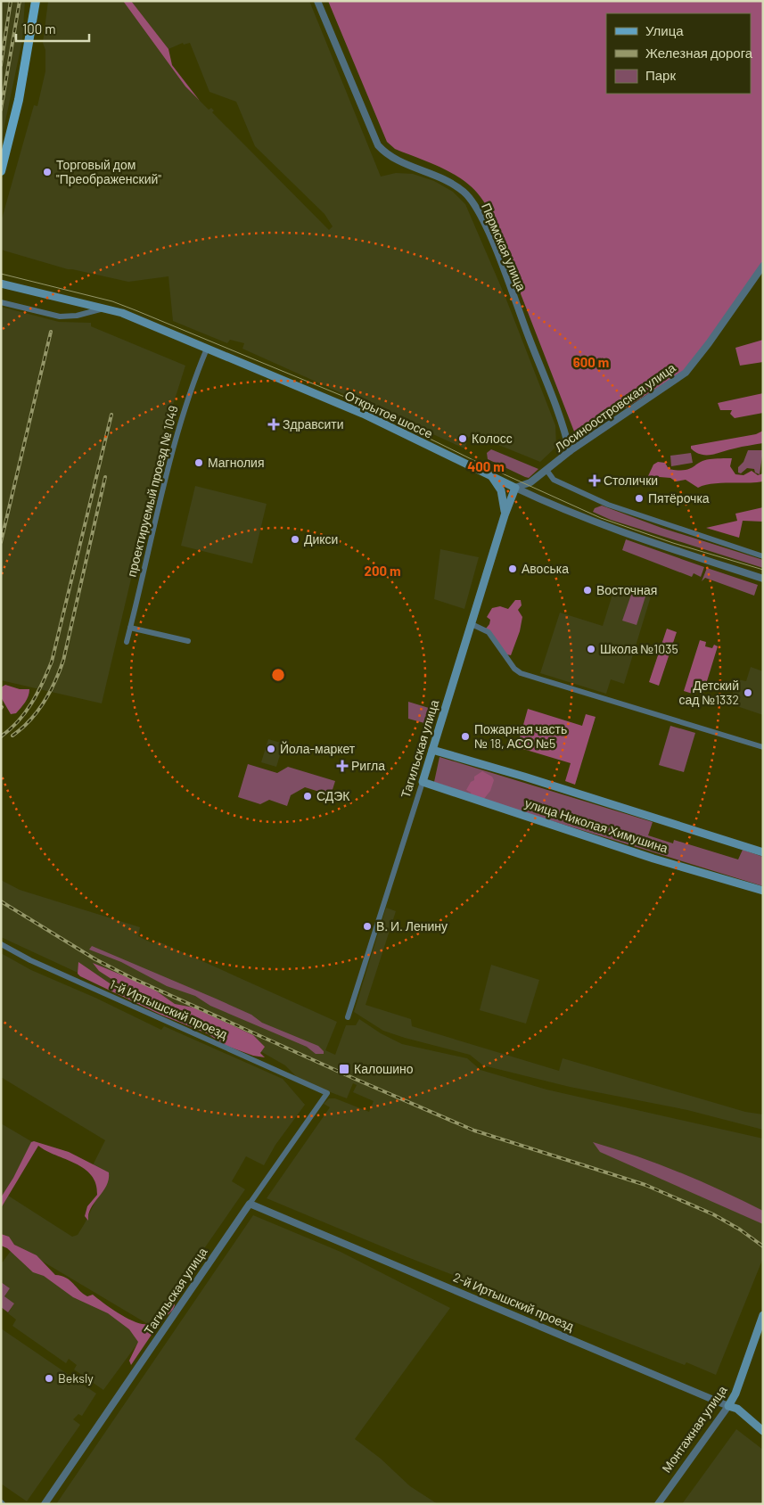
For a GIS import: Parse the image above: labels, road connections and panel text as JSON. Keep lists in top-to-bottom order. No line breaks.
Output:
{"streets":{"main road":["Открытое шоссе","Тагильская улица","улица Николая Химушина","2-й Иртышский проезд","Монтажная улица"],"street":["Пермская улица","Лосиноостровская улица","проектируемый проезд № 1049","1-й Иртышский проезд"]},"crossings":[["Пермская улица","Лосиноостровская улица"],["Лосиноостровская улица","Открытое шоссе"],["Лосиноостровская улица","Тагильская улица"],["Открытое шоссе","проектируемый проезд № 1049"],["Открытое шоссе","Тагильская улица"],["Тагильская улица","улица Николая Химушина"],["Тагильская улица","1-й Иртышский проезд"],["Тагильская улица","2-й Иртышский проезд"],["2-й Иртышский проезд","Монтажная улица"]],"places":{"other":["Торговый дом \"Преображенский\"","Колосс","Магнолия","Пятёрочка","Дикси","Авоська","Восточная","Школа №1035","Детский сад №1332","Пожарная часть № 18, АСО №5","Йола-маркет","СДЭК","В. И. Ленину","Beksly"],"health":["Здравсити","Столички","Ригла"],"transit":["Калошино"]},"legend":["Улица","Железная дорога","Парк"],"scale_bar":"100 m","rings":["600 m","400 m","200 m"]}
